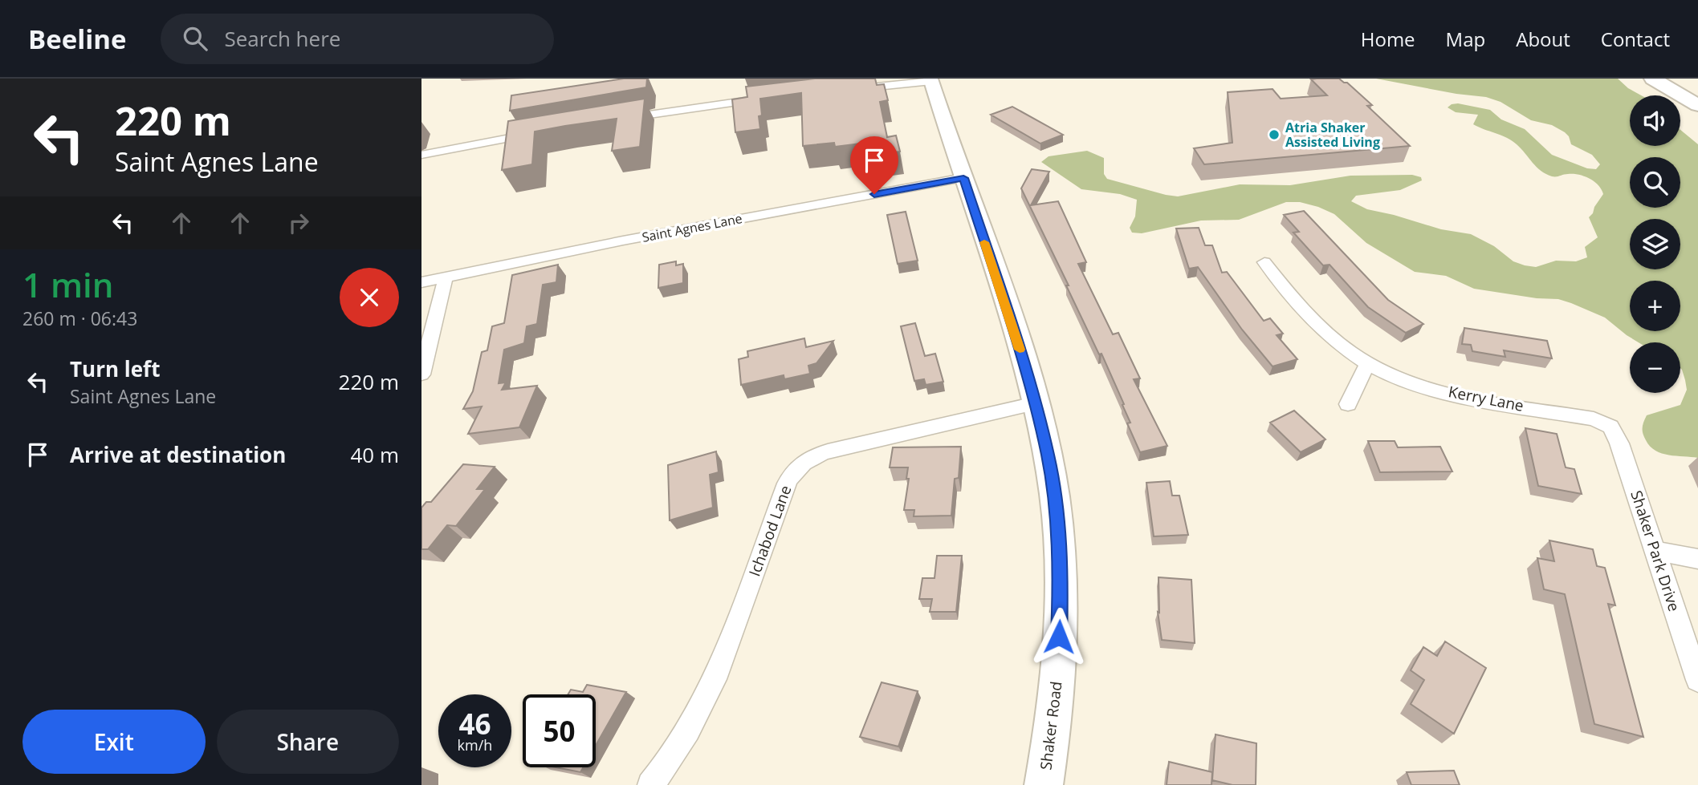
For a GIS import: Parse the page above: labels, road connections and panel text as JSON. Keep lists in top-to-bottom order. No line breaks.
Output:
{"streets":{"main road":["Shaker Road"],"street":["Saint Agnes Lane","Kerry Lane","Ichabod Lane","Shaker Park Drive"]},"crossings":[["Saint Agnes Lane","Shaker Road"],["Kerry Lane","Shaker Park Drive"],["Ichabod Lane","Shaker Road"]],"places":["Atria Shaker Assisted Living"],"page":{"header":"Beeline","search":"Search here","nav":["Home","Map","About","Contact"],"turn":["220 m","Saint Agnes Lane"],"map_buttons":["+","−"],"heading":["1 min","260 m · 06:43"],"list":[{"name":"Turn left","note":"Saint Agnes Lane","value":"220 m"},{"name":"Arrive at destination","value":"40 m"}],"speed":"46 km/h","limit":"50","buttons":["Exit","Share"]}}
